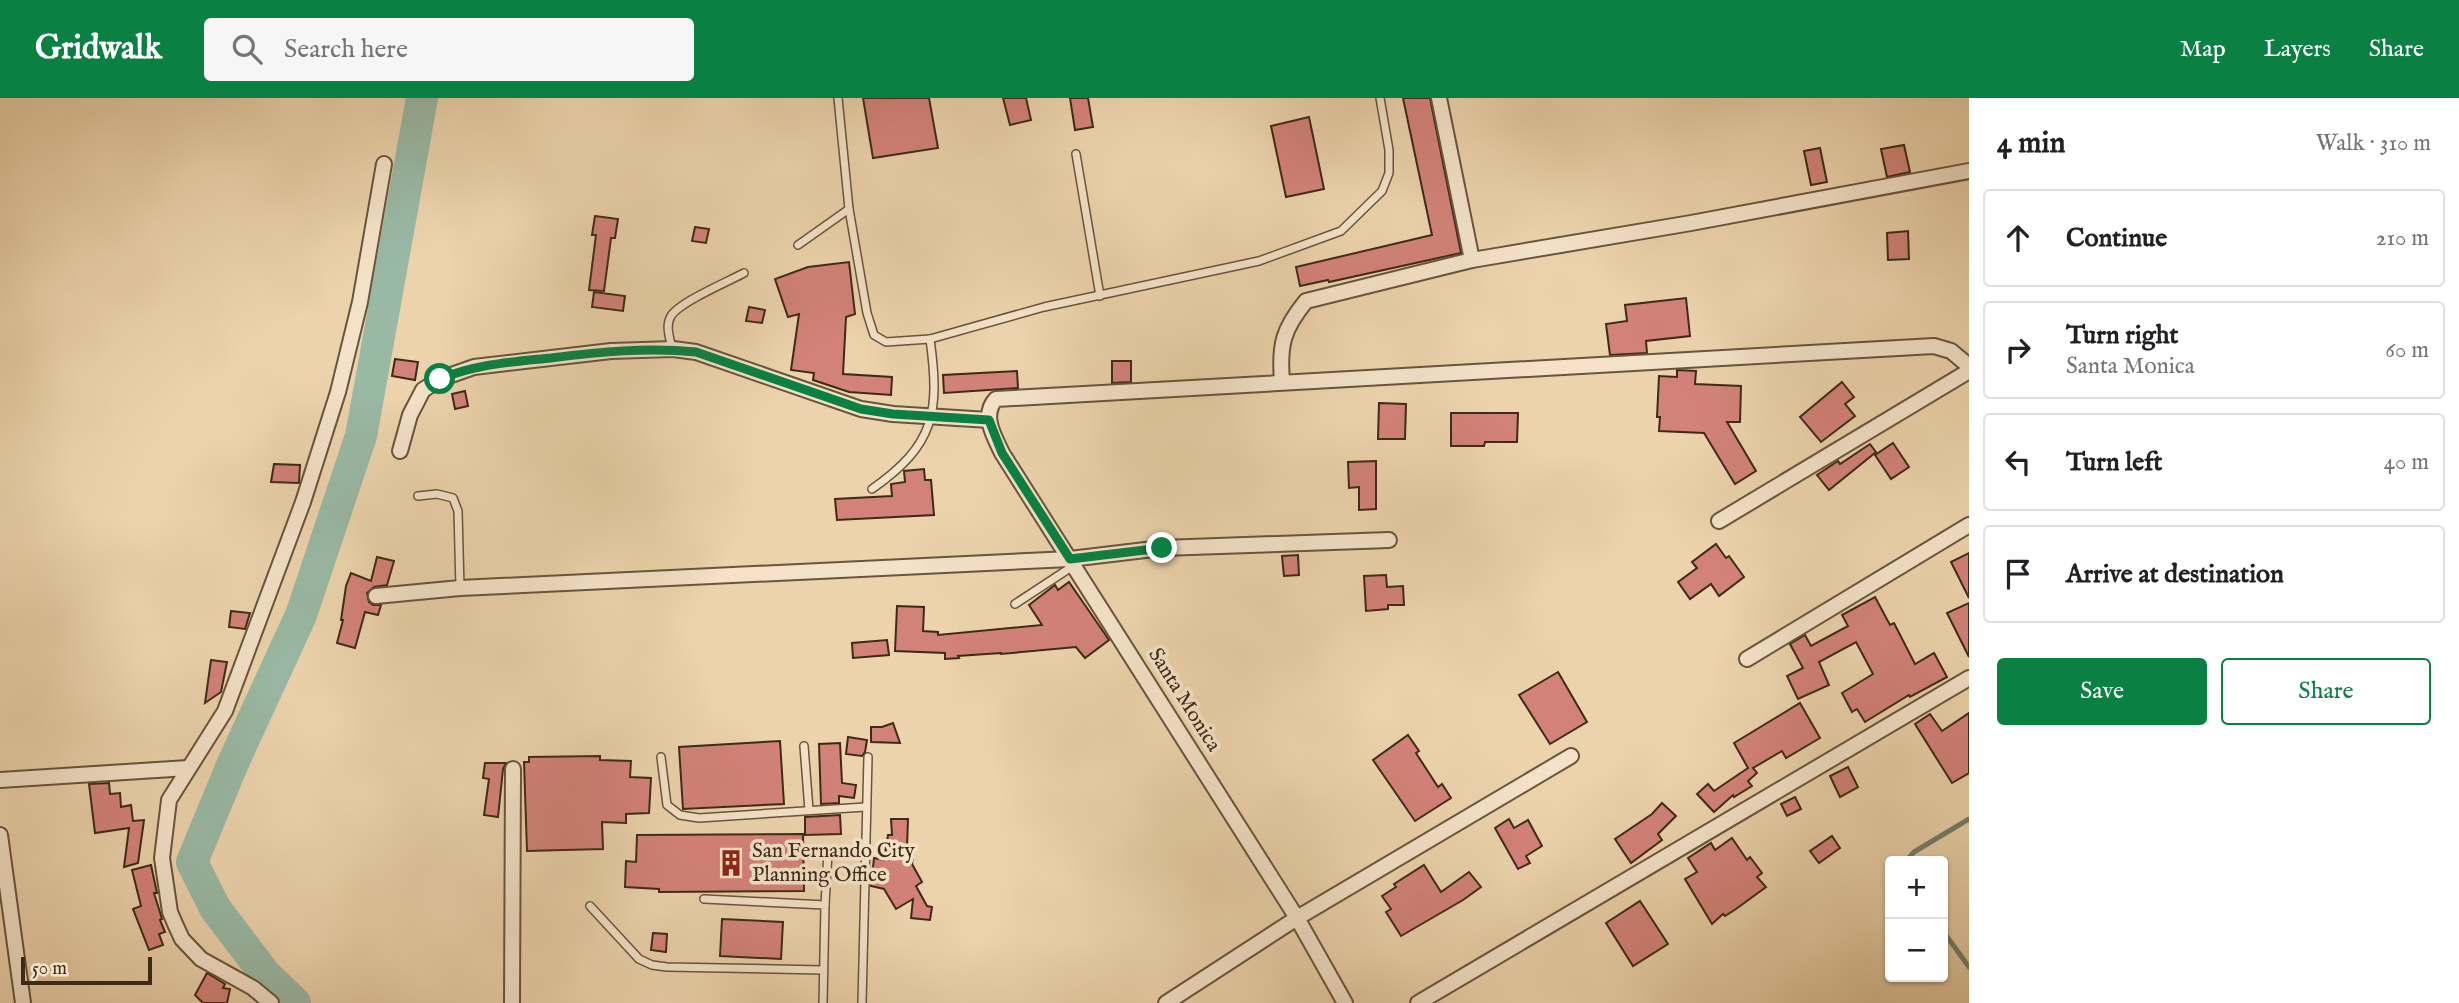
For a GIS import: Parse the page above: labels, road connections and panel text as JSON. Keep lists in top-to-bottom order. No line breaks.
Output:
{"streets":{"street":["Santa Monica"]},"places":{"building":["San Fernando City Planning Office"]},"scale_bar":"50 m","page":{"header":"Gridwalk","search":"Search here","nav":["Map","Layers","Share"],"heading":["4 min","Walk · 310 m"],"list":[["Continue","210 m"],["Turn right","Santa Monica","60 m"],["Turn left","40 m"],"Arrive at destination"],"buttons":["Save","Share"],"map_buttons":["+","−"],"scale":"50 m"}}
